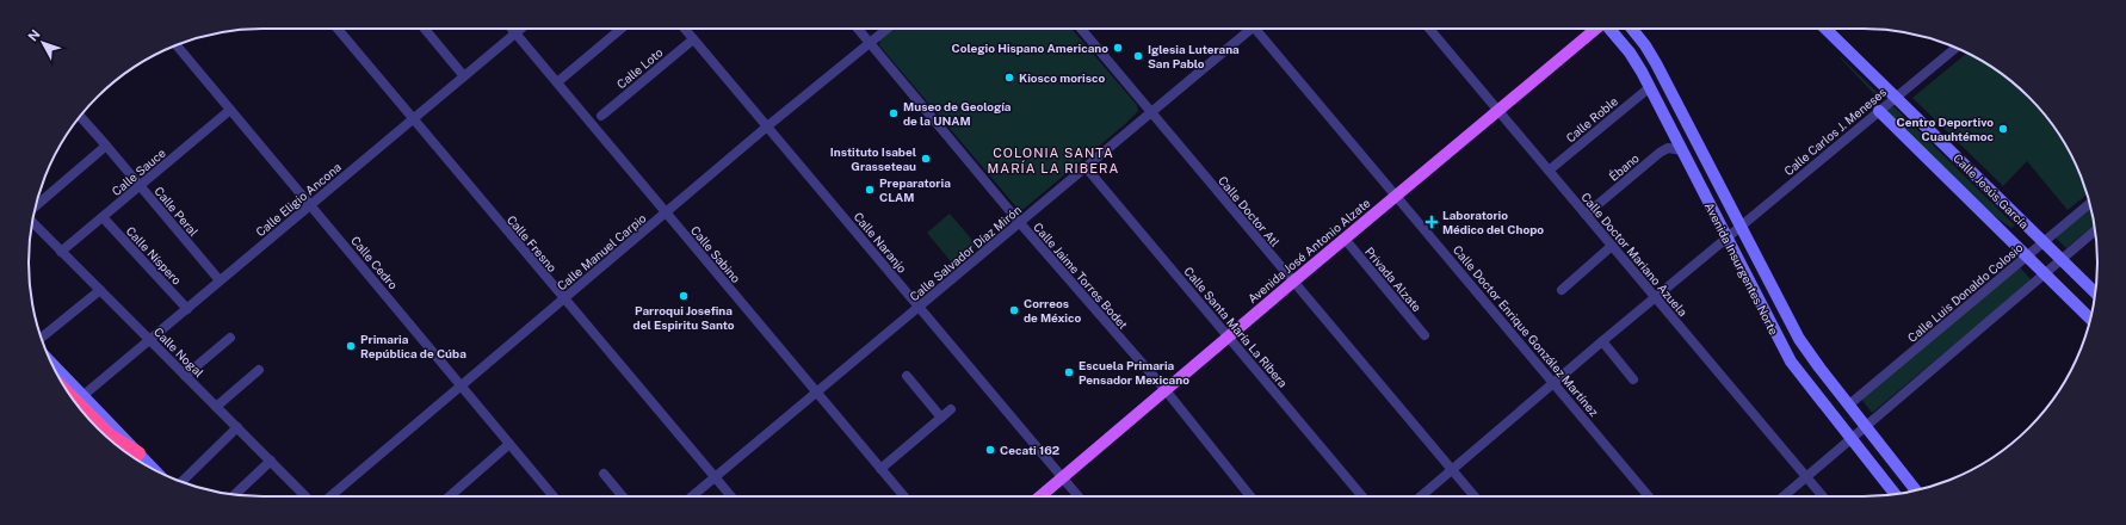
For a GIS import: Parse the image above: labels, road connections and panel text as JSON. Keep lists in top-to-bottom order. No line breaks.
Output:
{"streets":{"main road":["Calle Jesús García","Avenida José Antonio Alzate","Avenida Insurgentes Norte"],"street":["Calle Loto","Calle Roble","Calle Carlos J. Meneses","Ébano","Calle Sauce","Calle Eligio Ancona","Calle Peral","Calle Doctor Atl","Calle Naranjo","Calle Fresno","Calle Manuel Carpio","Calle Salvador Díaz Mirón","Calle Sabino","Calle Doctor Mariano Azuela","Calle Níspero","Calle Cedro","Calle Jaime Torres Bodet","Privada Alzate","Calle Luis Donaldo Colosio","Calle Santa María La Ribera","Calle Doctor Enrique González Martínez","Calle Nogal"]},"crossings":[["Calle Loto","Calle Naranjo"],["Calle Roble","Calle Doctor Mariano Azuela"],["Calle Roble","Avenida Insurgentes Norte"],["Calle Carlos J. Meneses","Calle Jesús García"],["Calle Carlos J. Meneses","Calle Doctor Atl"],["Calle Carlos J. Meneses","Calle Doctor Mariano Azuela"],["Calle Carlos J. Meneses","Avenida Insurgentes Norte"],["Calle Carlos J. Meneses","Calle Doctor Enrique González Martínez"],["Ébano","Calle Doctor Mariano Azuela"],["Ébano","Avenida Insurgentes Norte"],["Calle Sauce","Calle Peral"],["Calle Sauce","Calle Níspero"],["Calle Sauce","Calle Cedro"],["Calle Sauce","Calle Nogal"],["Calle Jesús García","Calle Luis Donaldo Colosio"],["Calle Eligio Ancona","Calle Peral"],["Calle Eligio Ancona","Calle Fresno"],["Calle Eligio Ancona","Calle Sabino"],["Calle Eligio Ancona","Calle Níspero"],["Calle Eligio Ancona","Calle Cedro"],["Calle Eligio Ancona","Calle Nogal"],["Calle Doctor Atl","Avenida José Antonio Alzate"],["Calle Doctor Atl","Calle Salvador Díaz Mirón"],["Calle Naranjo","Avenida José Antonio Alzate"],["Calle Naranjo","Calle Manuel Carpio"],["Calle Naranjo","Calle Salvador Díaz Mirón"],["Calle Fresno","Calle Manuel Carpio"],["Calle Fresno","Calle Salvador Díaz Mirón"],["Avenida José Antonio Alzate","Calle Doctor Mariano Azuela"],["Avenida José Antonio Alzate","Calle Jaime Torres Bodet"],["Avenida José Antonio Alzate","Privada Alzate"],["Avenida José Antonio Alzate","Calle Santa María La Ribera"],["Avenida José Antonio Alzate","Calle Doctor Enrique González Martínez"],["Calle Manuel Carpio","Calle Sabino"],["Calle Manuel Carpio","Calle Cedro"],["Calle Manuel Carpio","Calle Jaime Torres Bodet"],["Calle Salvador Díaz Mirón","Calle Sabino"],["Calle Salvador Díaz Mirón","Calle Jaime Torres Bodet"],["Calle Salvador Díaz Mirón","Calle Santa María La Ribera"],["Avenida Insurgentes Norte","Calle Luis Donaldo Colosio"]],"districts":["COLONIA SANTA MARÍA LA RIBERA"],"places":{"other":["Colegio Hispano Americano","Iglesia Luterana San Pablo","Kiosco morisco","Museo de Geología de la UNAM","Centro Deportivo Cuauhtémoc","Instituto Isabel Grasseteau","Preparatoria CLAM","Parroqui Josefina del Espiritu Santo","Correos de México","Primaria República de Cúba","Escuela Primaria Pensador Mexicano","Cecati 162"],"health":["Laboratorio Médico del Chopo"]},"north":"top left"}
